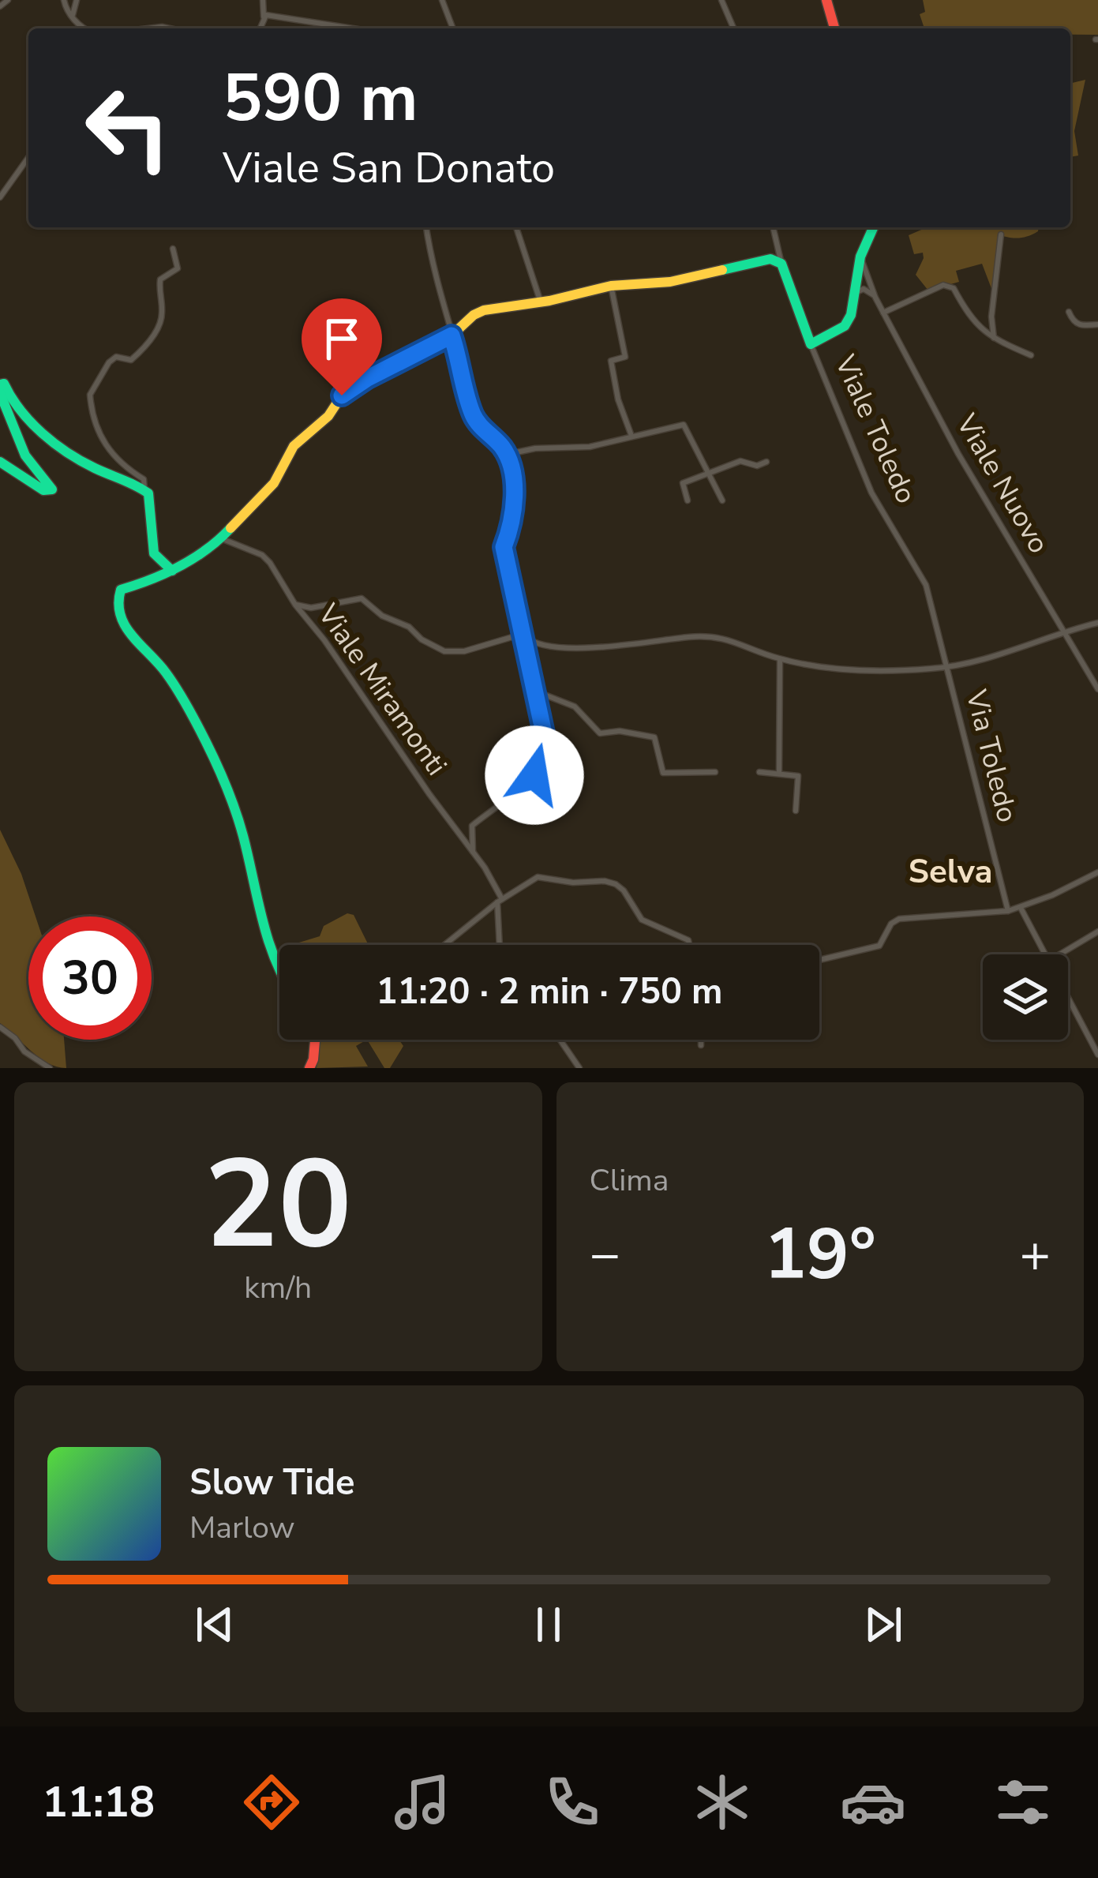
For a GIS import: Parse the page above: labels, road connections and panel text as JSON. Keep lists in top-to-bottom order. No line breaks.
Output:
{"streets":{"street":["Viale Toledo","Viale Nuovo","Viale Miramonti","Via Toledo"]},"crossings":[["Viale Toledo","Via Toledo"]],"districts":["Selva"],"page":{"turn":["590 m","Viale San Donato"],"limit":"30","trip":"11:20 · 2 min · 750 m","tile":[["20","km/h"],"Clima"],"heat":["−","19°","+"],"song":["Slow Tide","Marlow"],"tabs":"11:18"}}
